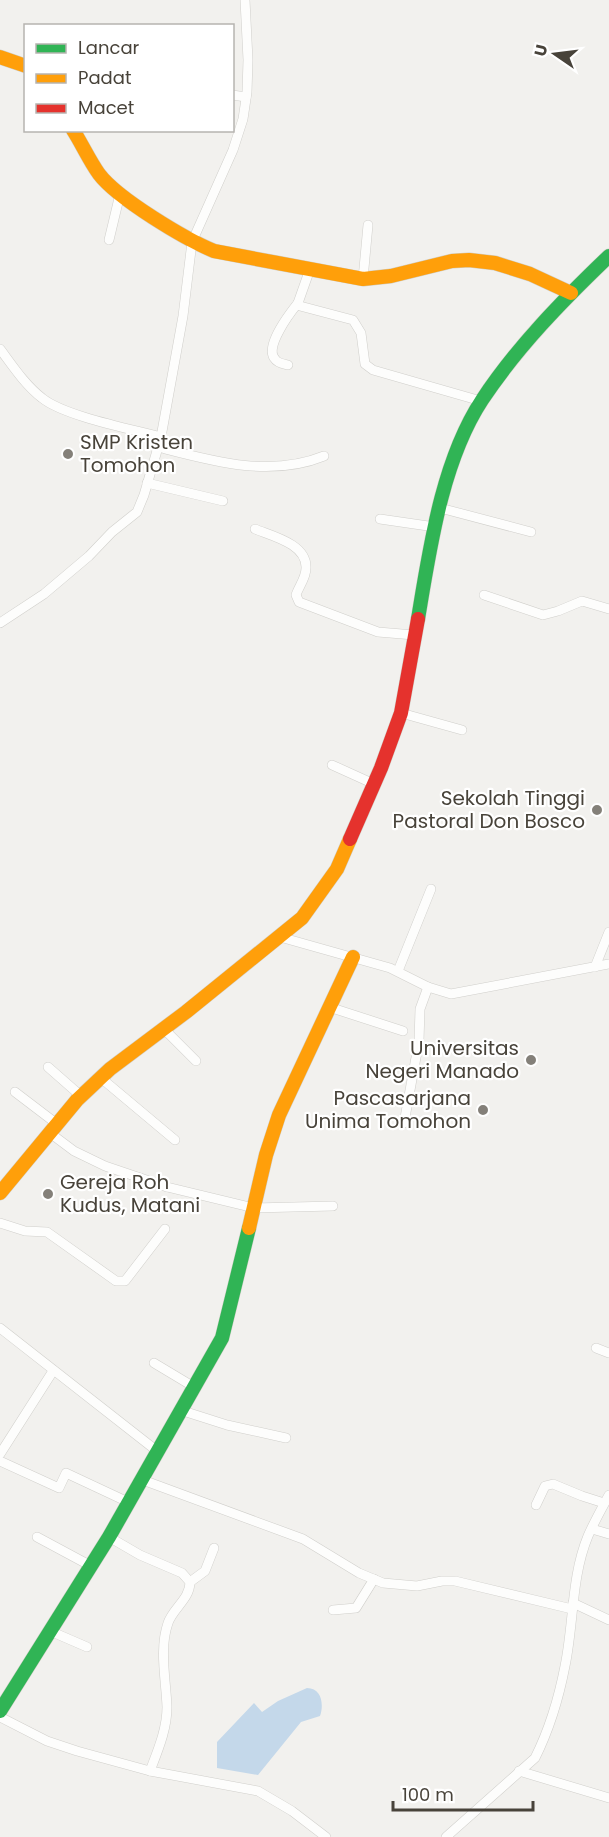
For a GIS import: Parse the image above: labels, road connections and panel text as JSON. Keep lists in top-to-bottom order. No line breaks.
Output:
{"places":["SMP Kristen Tomohon","Sekolah Tinggi Pastoral Don Bosco","Universitas Negeri Manado","Pascasarjana Unima Tomohon","Gereja Roh Kudus, Matani"],"legend":["Lancar","Padat","Macet"],"scale_bar":"100 m","north":"left"}
